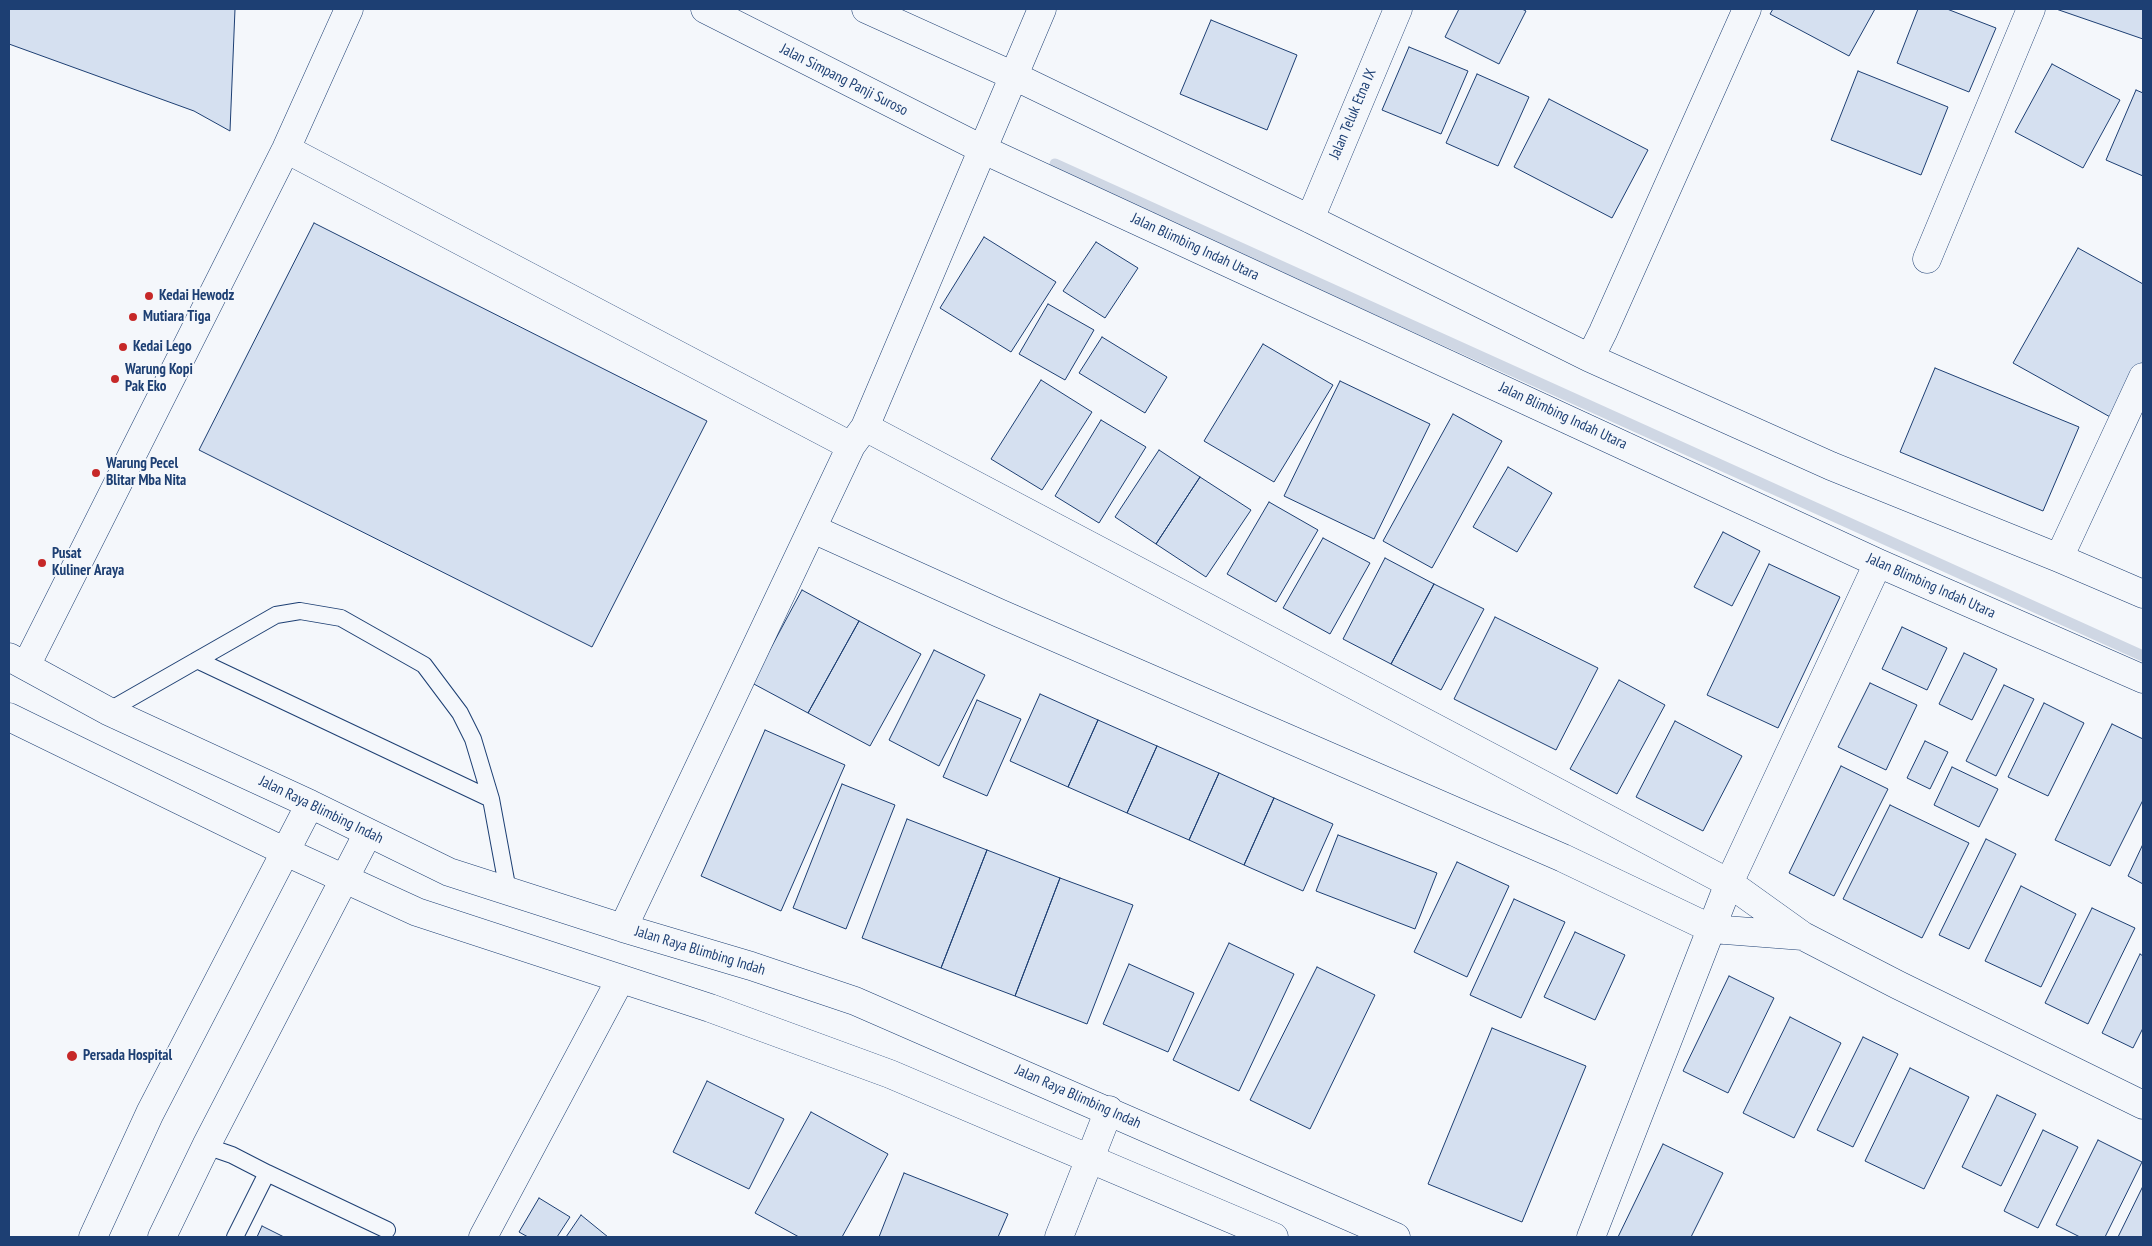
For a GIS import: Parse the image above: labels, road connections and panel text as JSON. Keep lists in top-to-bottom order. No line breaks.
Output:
{"streets":{"street":["Jalan Simpang Panji Suroso","Jalan Teluk Etna IX","Jalan Blimbing Indah Utara","Jalan Raya Blimbing Indah"]},"crossings":[["Jalan Simpang Panji Suroso","Jalan Blimbing Indah Utara"]],"places":["Kedai Hewodz","Mutiara Tiga","Kedai Lego","Warung Kopi Pak Eko","Warung Pecel Blitar Mba Nita","Pusat Kuliner Araya","Persada Hospital"]}
